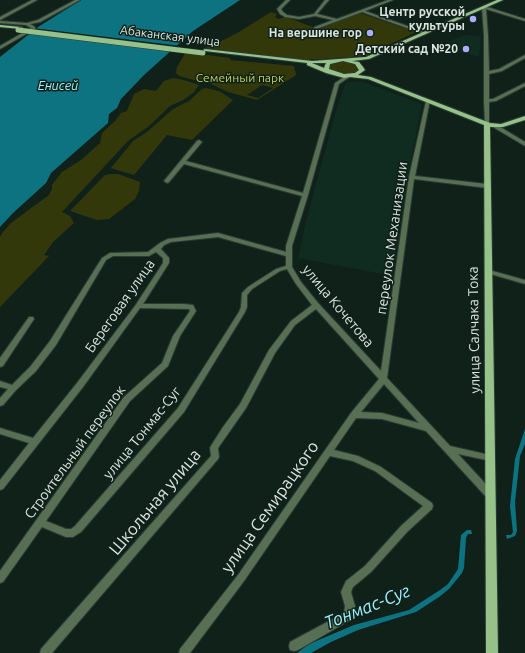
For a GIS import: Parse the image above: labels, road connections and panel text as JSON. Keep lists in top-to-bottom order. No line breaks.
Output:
{"streets":{"main road":["Абаканская улица","улица Салчака Тока"],"street":["переулок Механизации","Береговая улица","улица Кочетова","улица Тонмас-Суг","Строительный переулок","Школьная улица","улица Семирацкого"]},"crossings":[["переулок Механизации","улица Кочетова"],["переулок Механизации","улица Семирацкого"],["Береговая улица","улица Кочетова"],["Береговая улица","Строительный переулок"],["улица Кочетова","улица Салчака Тока"],["улица Кочетова","улица Тонмас-Суг"],["улица Кочетова","Школьная улица"],["улица Кочетова","улица Семирацкого"],["улица Тонмас-Суг","Строительный переулок"]],"water":["Енисей","Тонмас-Суг"],"parks":["Семейный парк"],"places":["Центр русской культуры","На вершине гор","Детский сад №20"]}
